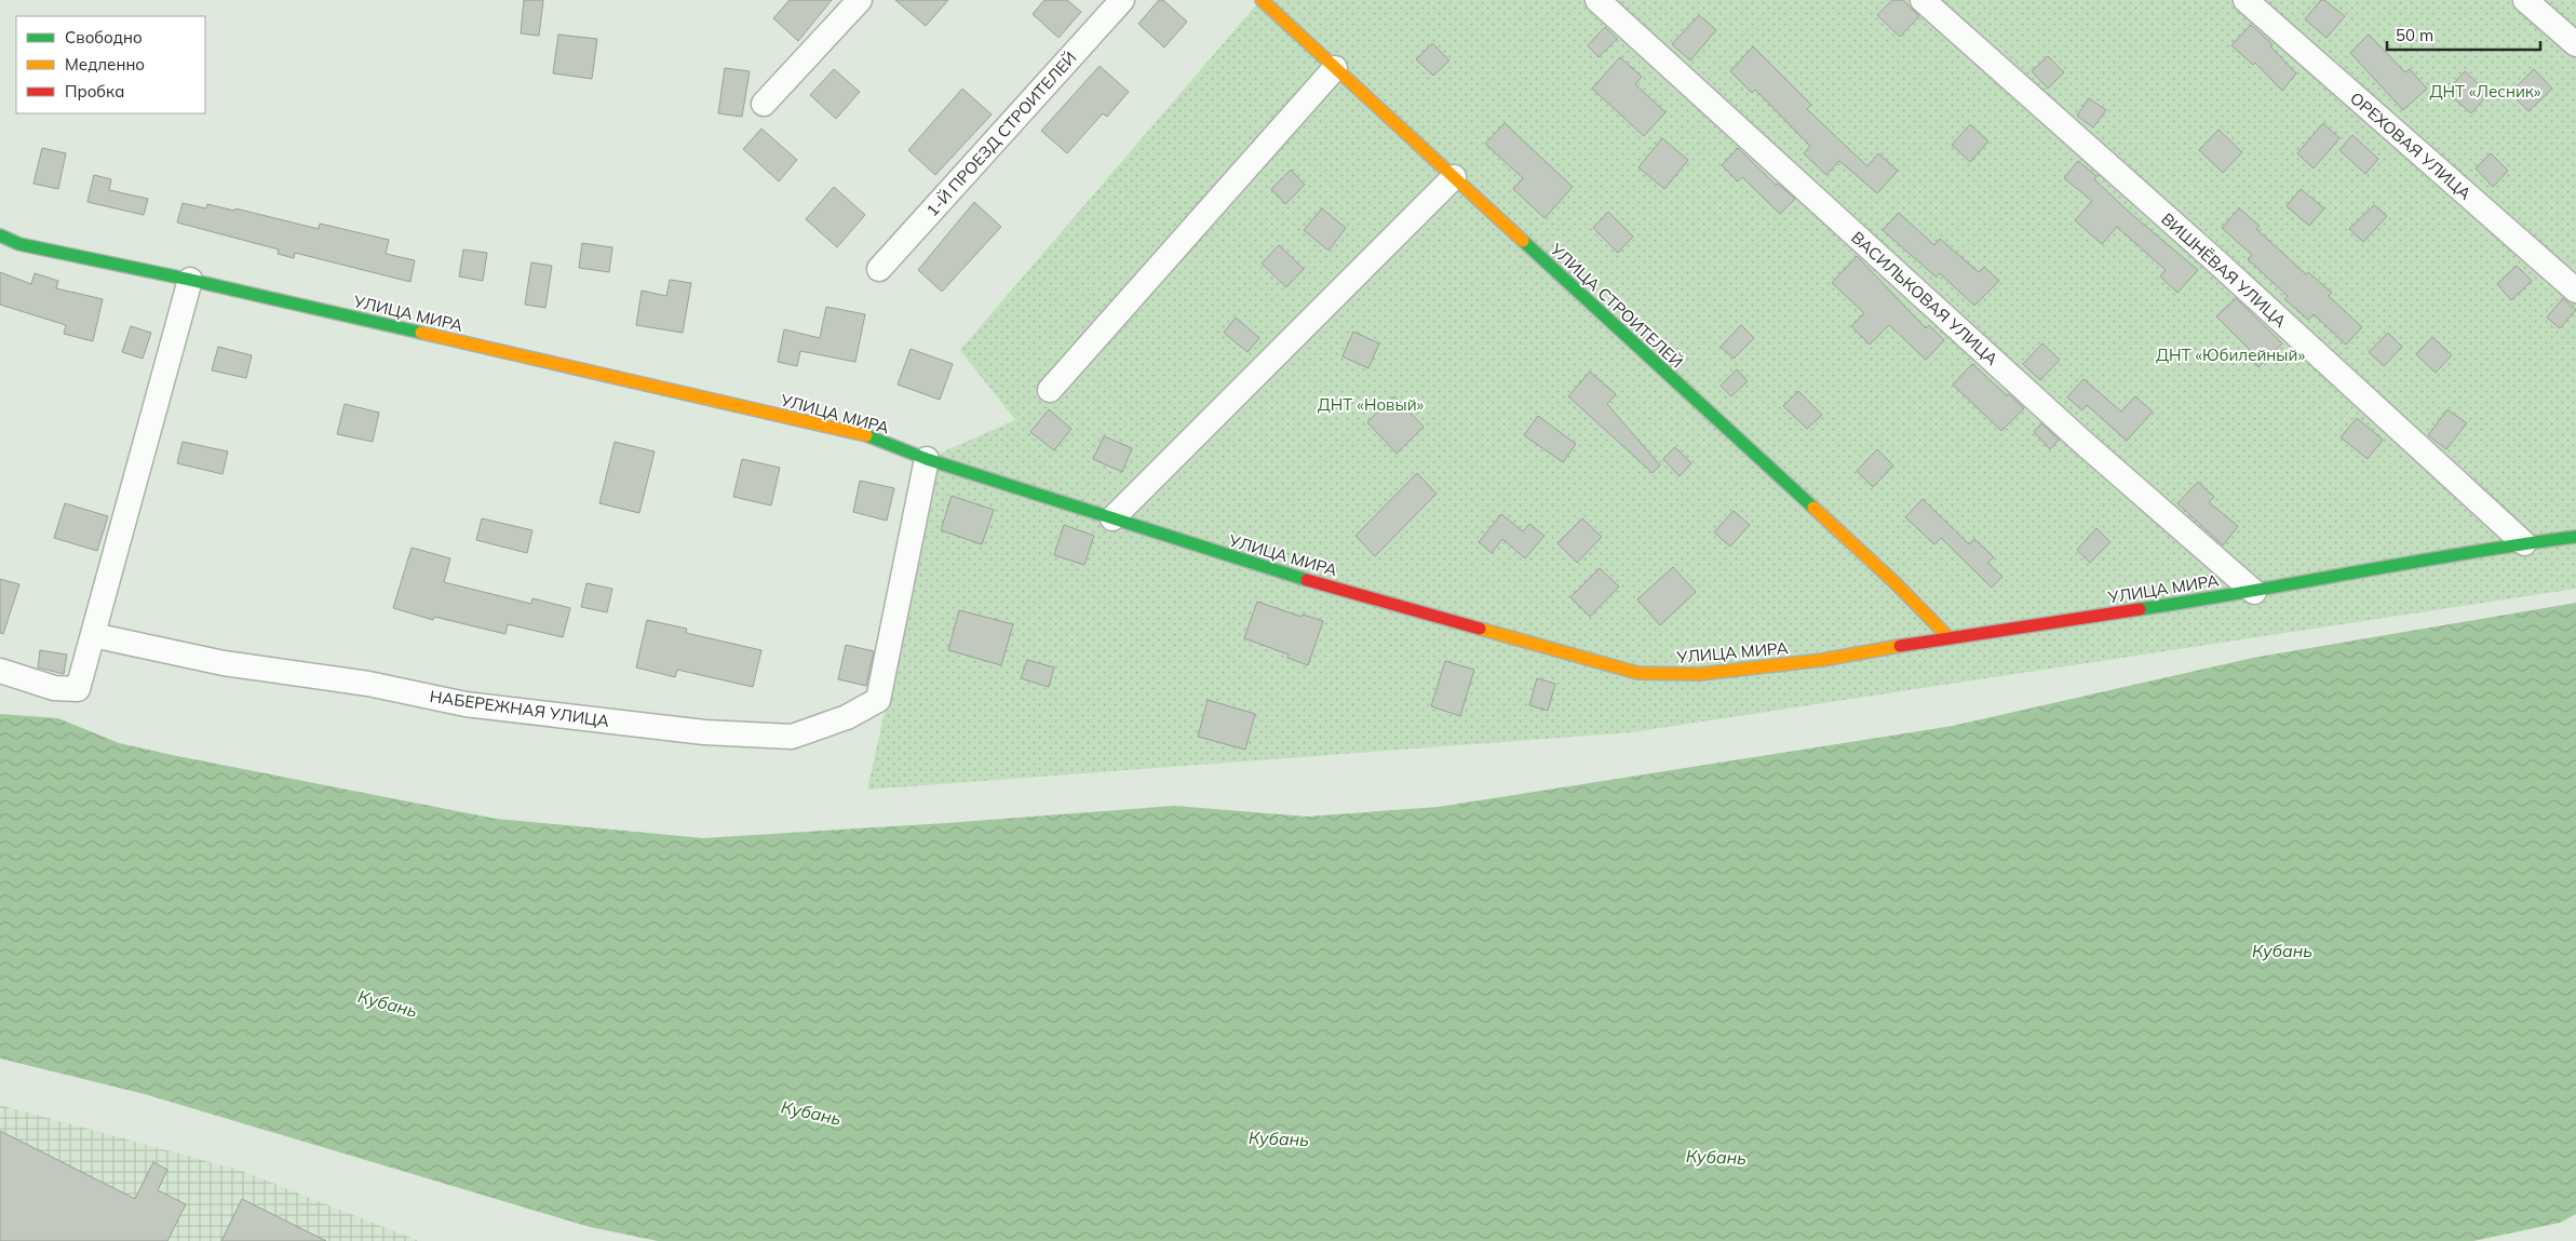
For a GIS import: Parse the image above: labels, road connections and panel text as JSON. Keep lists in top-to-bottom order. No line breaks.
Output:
{"streets":{"street":["1-Й ПРОЕЗД СТРОИТЕЛЕЙ","ОРЕХОВАЯ УЛИЦА","ВИШНЁВАЯ УЛИЦА","ВАСИЛЬКОВАЯ УЛИЦА","УЛИЦА СТРОИТЕЛЕЙ","УЛИЦА МИРА","НАБЕРЕЖНАЯ УЛИЦА"]},"crossings":[["ВИШНЁВАЯ УЛИЦА","УЛИЦА МИРА"],["ВАСИЛЬКОВАЯ УЛИЦА","УЛИЦА МИРА"],["УЛИЦА СТРОИТЕЛЕЙ","УЛИЦА МИРА"],["УЛИЦА МИРА","НАБЕРЕЖНАЯ УЛИЦА"]],"water":["Кубань"],"parks":["ДНТ «Лесник»","ДНТ «Юбилейный»","ДНТ «Новый»"],"legend":["Свободно","Медленно","Пробка"],"scale_bar":"50 m"}
